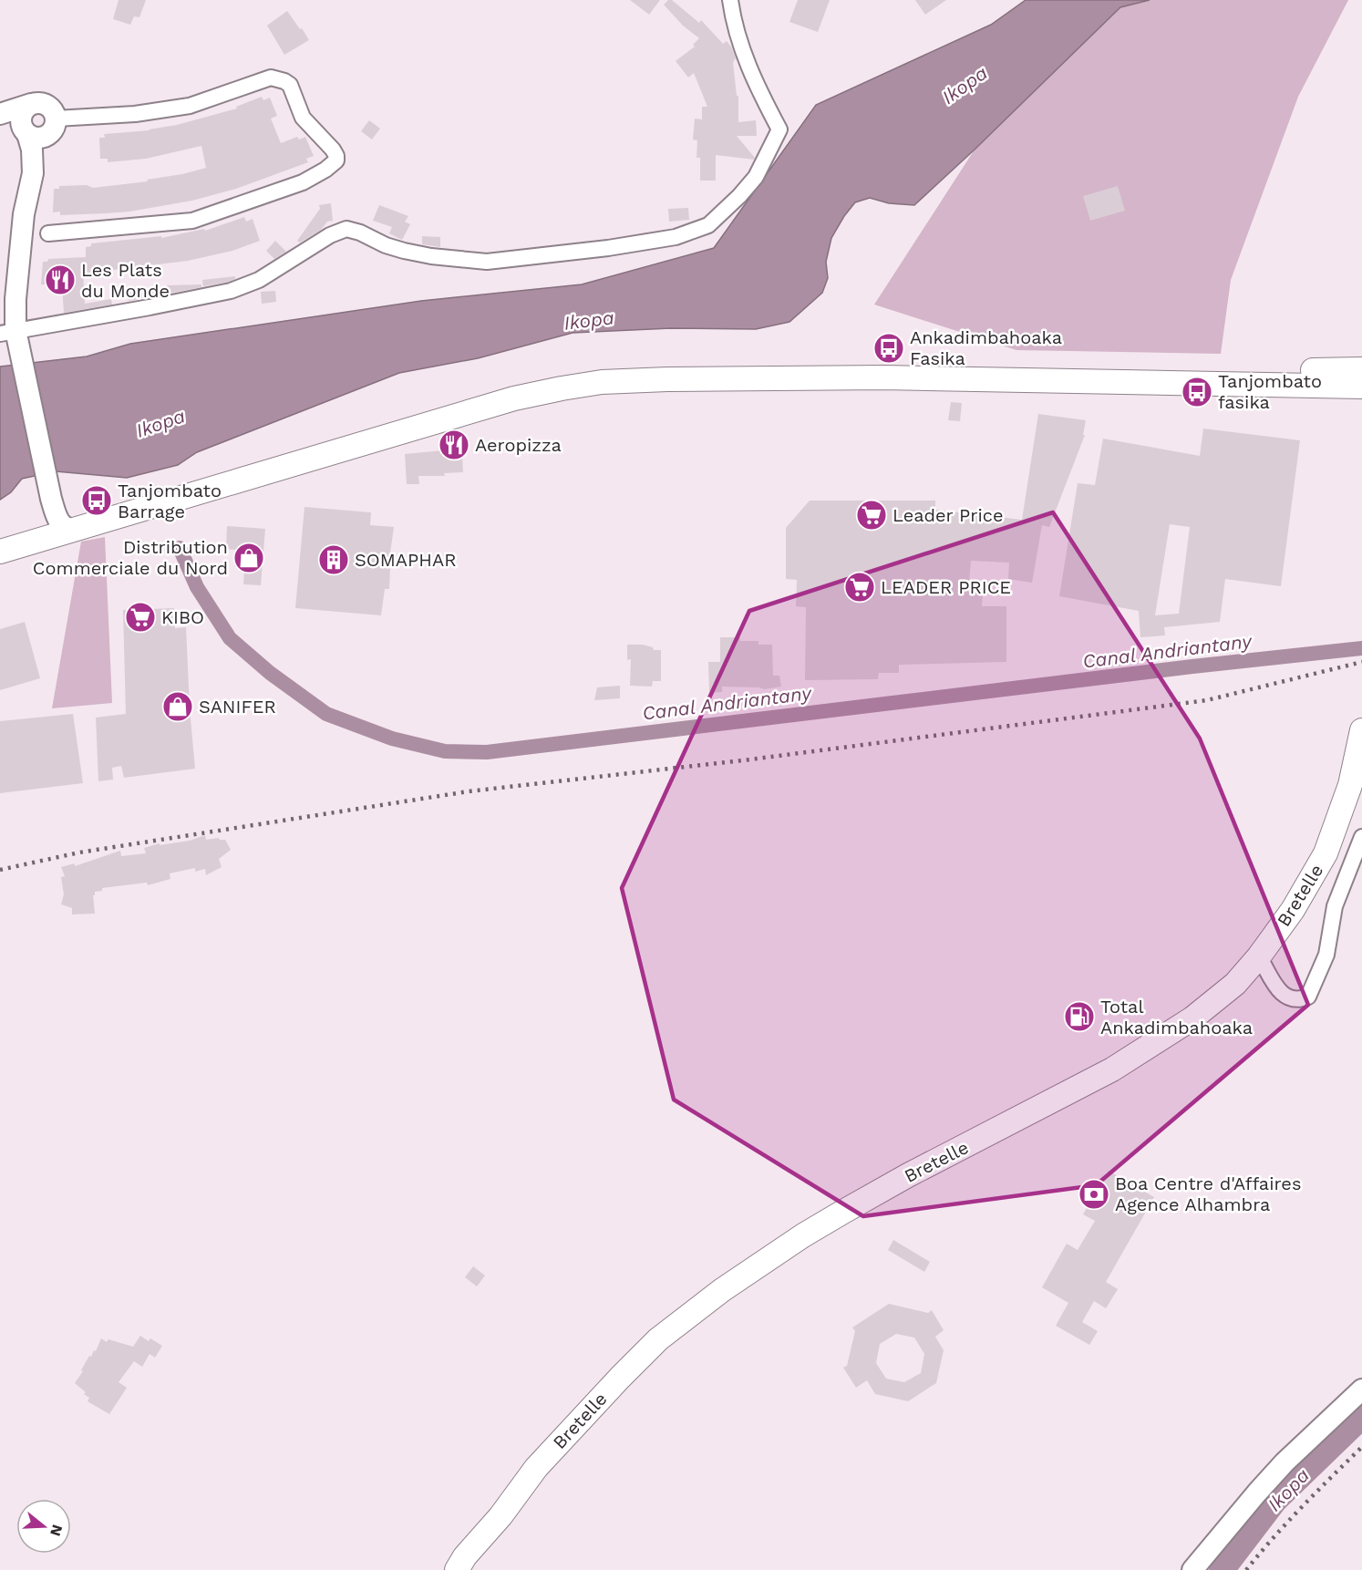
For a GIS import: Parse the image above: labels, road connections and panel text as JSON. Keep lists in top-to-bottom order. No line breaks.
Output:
{"streets":{"main road":["Bretelle"]},"water":["Ikopa","Canal Andriantany"],"places":{"restaurant":["Les Plats du Monde","Aeropizza"],"bus stop":["Ankadimbahoaka Fasika","Tanjombato fasika","Tanjombato Barrage"],"supermarket":["Leader Price","LEADER PRICE","KIBO"],"shop":["Distribution Commerciale du Nord","SANIFER"],"building":["SOMAPHAR"],"fuel station":["Total Ankadimbahoaka"],"bank":["Boa Centre d'Affaires Agence Alhambra"]},"north":"right"}
